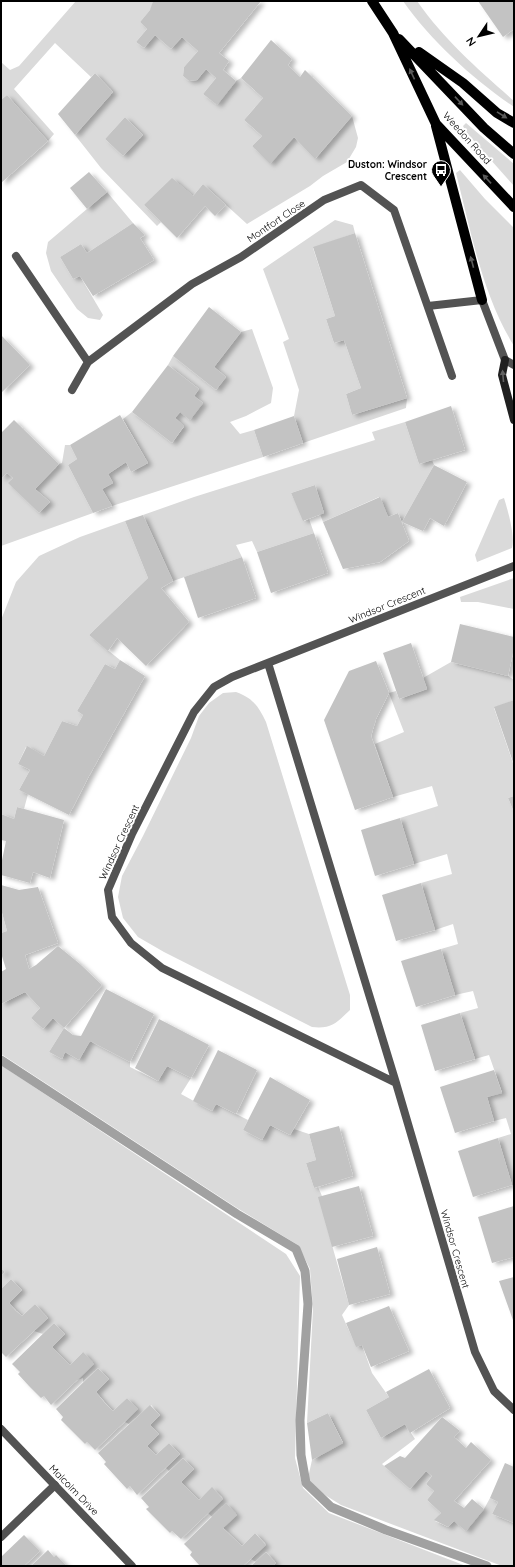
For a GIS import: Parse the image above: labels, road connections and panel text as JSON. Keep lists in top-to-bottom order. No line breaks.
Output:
{"streets":{"main road":["Weedon Road"],"street":["Montfort Close","Windsor Crescent","Malcolm Drive"]},"places":{"bus stop":["Duston: Windsor Crescent"]},"north":"bottom left"}
